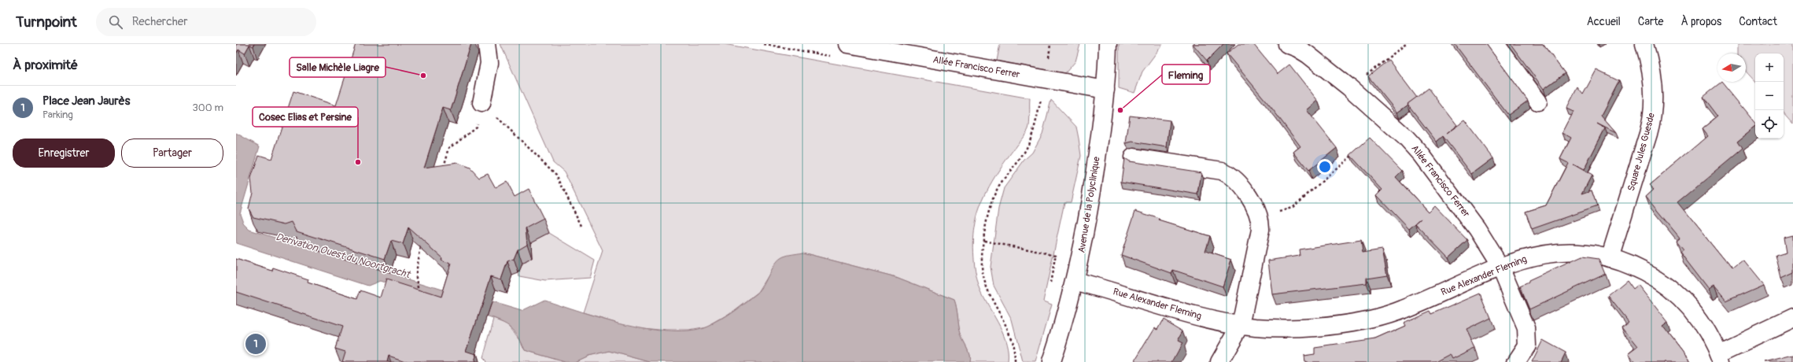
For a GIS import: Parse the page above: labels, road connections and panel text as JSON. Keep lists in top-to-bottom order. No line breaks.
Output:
{"streets":{"street":["Allée Francisco Ferrer","Square Jules Guesde","Avenue de la Polyclinique","Rue Alexander Fleming"]},"crossings":[["Allée Francisco Ferrer","Avenue de la Polyclinique"],["Allée Francisco Ferrer","Rue Alexander Fleming"],["Square Jules Guesde","Rue Alexander Fleming"],["Avenue de la Polyclinique","Rue Alexander Fleming"]],"water":["Derivation Ouest du Noortgracht"],"places":["Salle Michèle Liagre","Fleming","Cosec Elias et Persine"],"north":"left","page":{"header":"Turnpoint","search":"Rechercher","nav":["Accueil","Carte","À propos","Contact"],"heading":"À proximité","map_buttons":["+","−"],"list":[{"mark":"1","name":"Place Jean Jaurès","note":"Parking","value":"300 m"}],"buttons":["Enregistrer","Partager"],"pins":"1"}}
